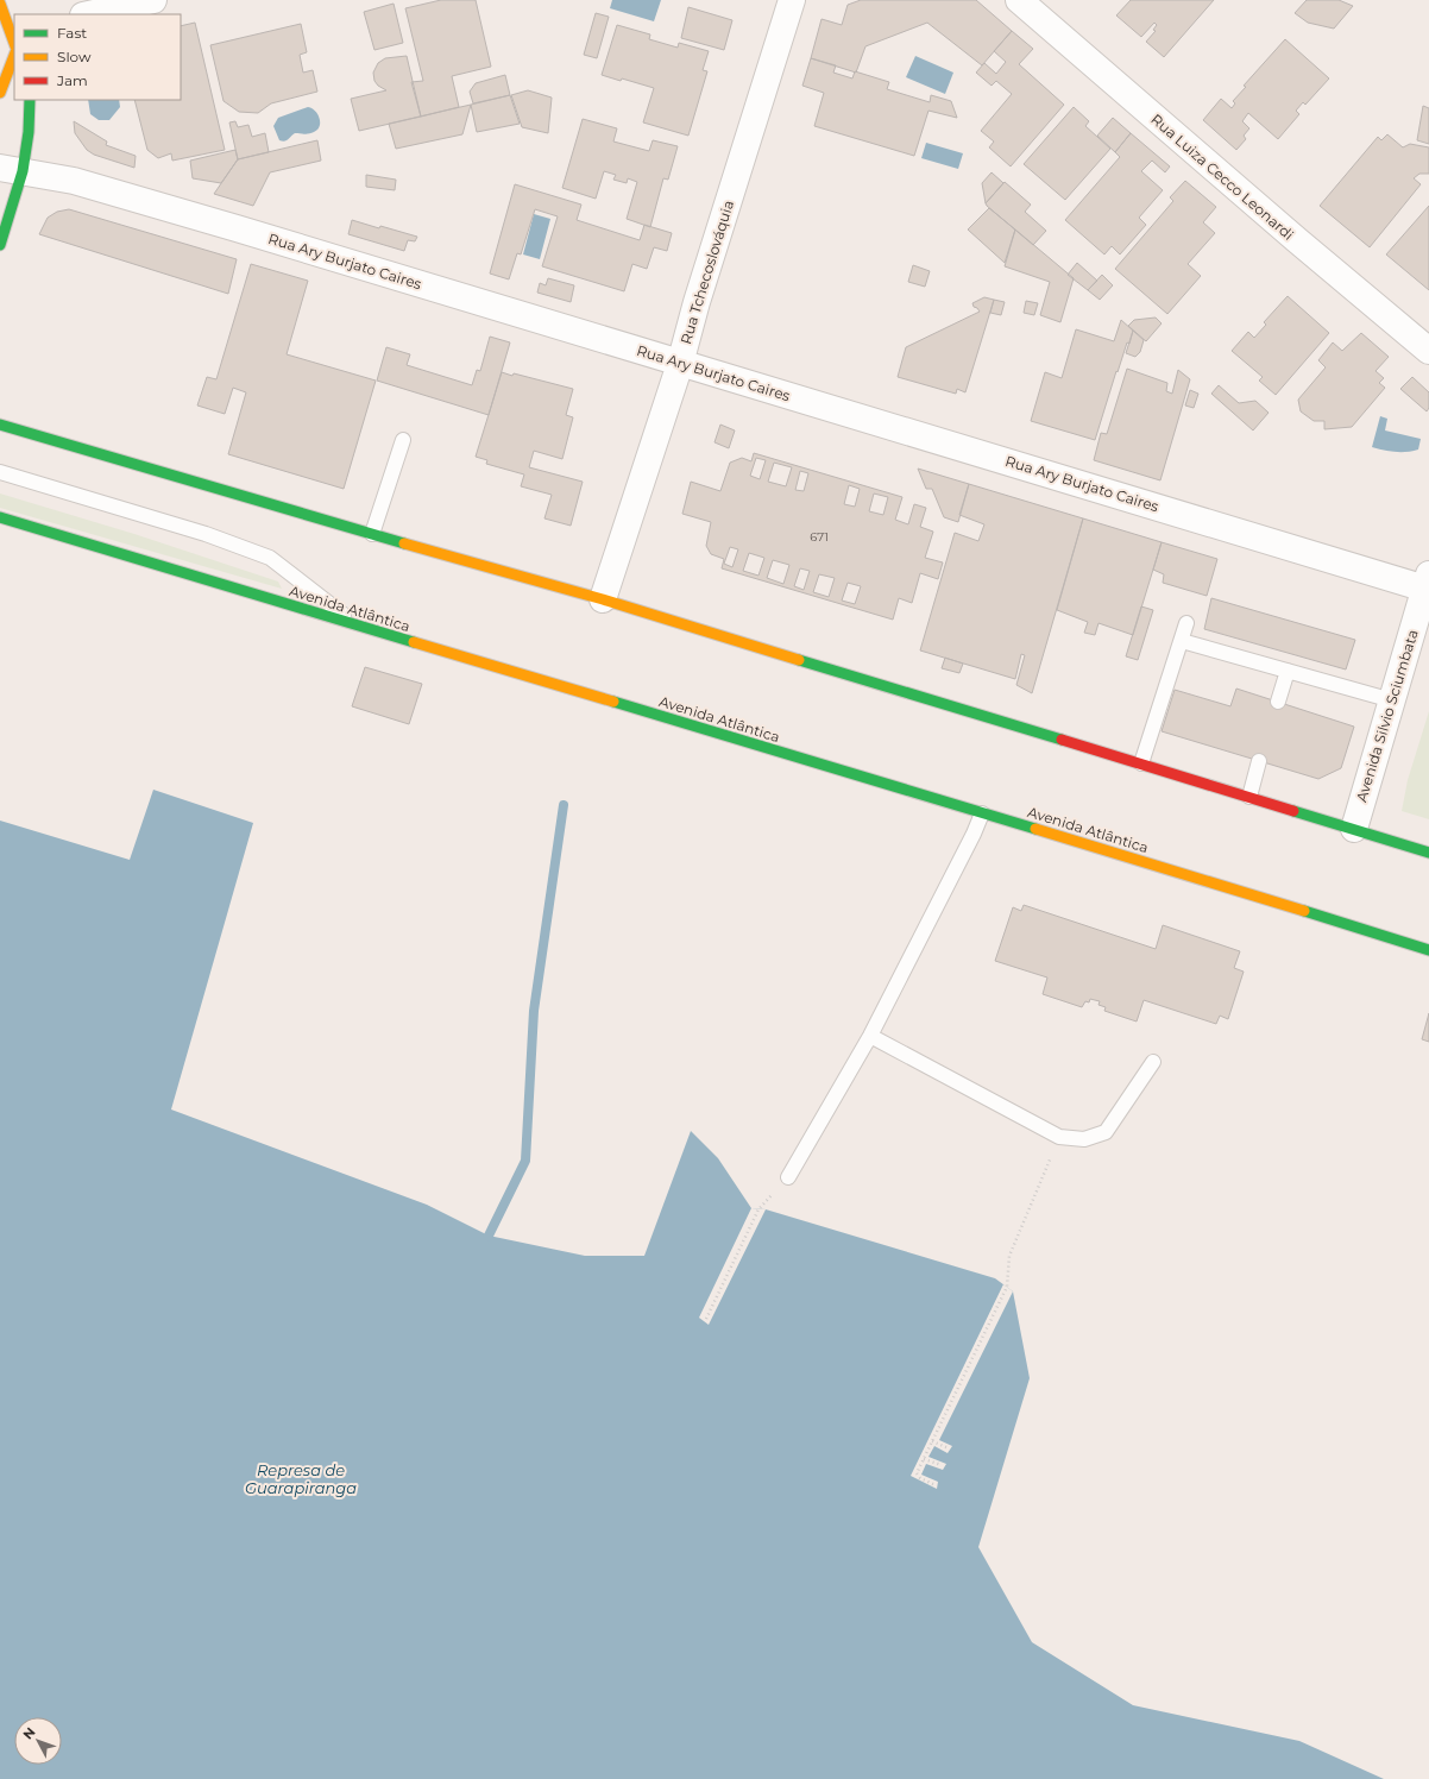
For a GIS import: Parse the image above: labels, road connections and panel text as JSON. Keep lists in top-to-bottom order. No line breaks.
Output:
{"streets":{"main road":["Avenida Atlântica"],"street":["Rua Luiza Cecco Leonardi","Rua Ary Burjato Caires","Rua Tchecoslováquia","Avenida Silvio Sciumbata"]},"crossings":[["Rua Ary Burjato Caires","Rua Tchecoslováquia"],["Rua Ary Burjato Caires","Avenida Silvio Sciumbata"]],"water":["Represa de Guarapiranga"],"house_numbers":["671"],"legend":["Fast","Slow","Jam"],"north":"top left"}
